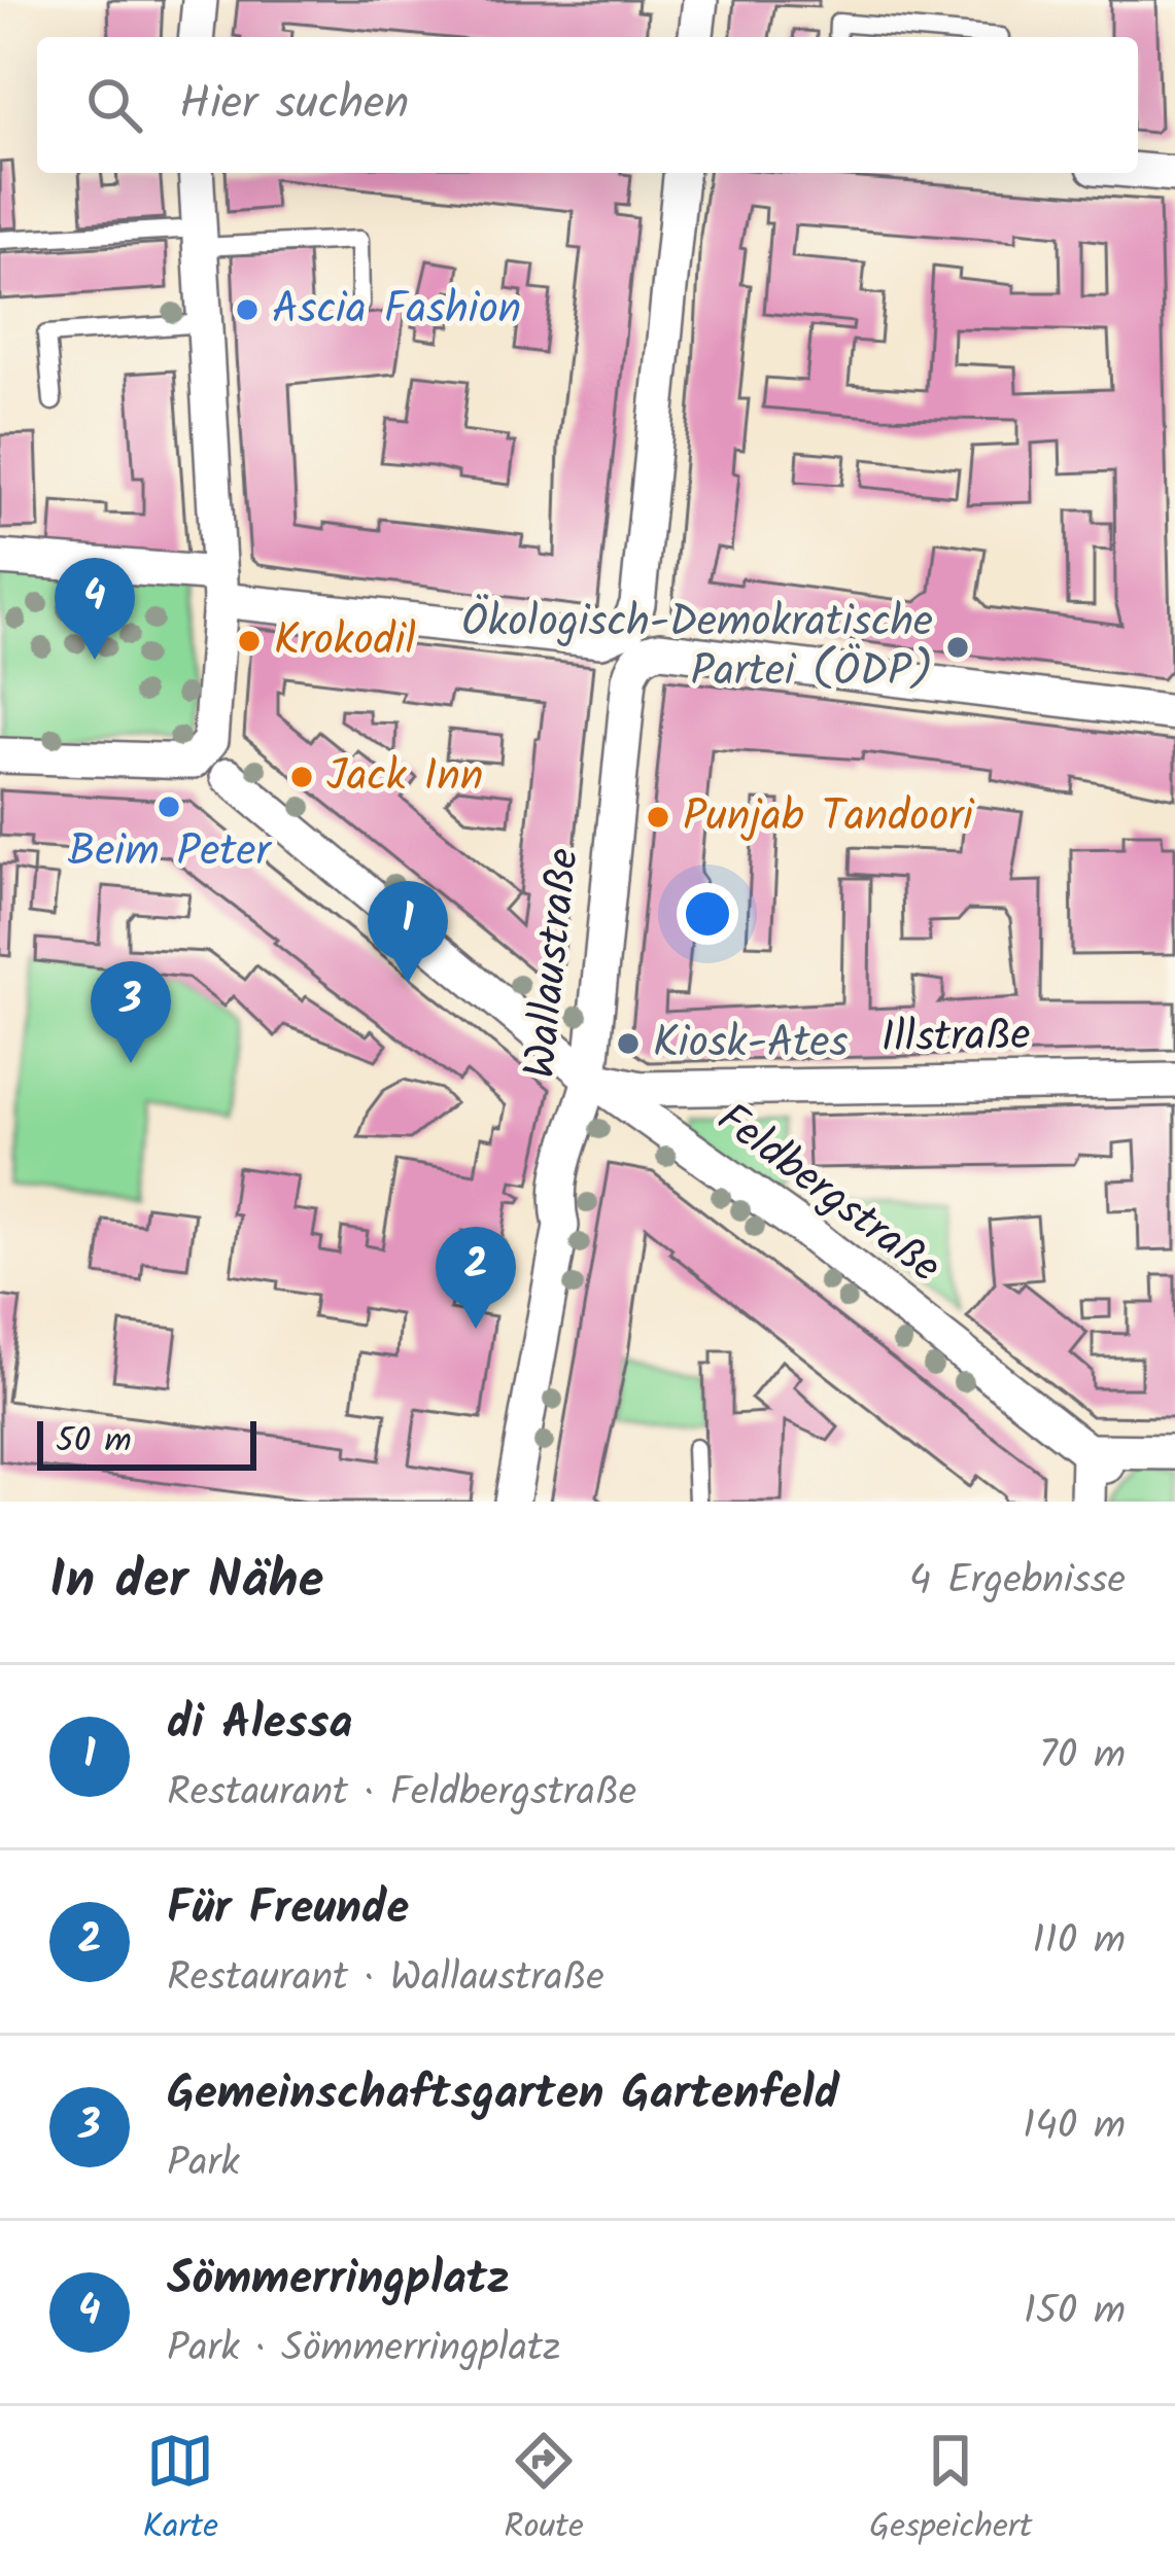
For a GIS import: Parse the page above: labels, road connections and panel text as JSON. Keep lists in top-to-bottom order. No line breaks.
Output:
{"streets":{"street":["Wallaustraße","Illstraße","Feldbergstraße"]},"crossings":[["Wallaustraße","Illstraße"],["Wallaustraße","Feldbergstraße"],["Illstraße","Feldbergstraße"]],"places":["Ascia Fashion","Krokodil","Ökologisch-Demokratische Partei (ÖDP)","Jack Inn","Beim Peter","Punjab Tandoori","Kiosk-Ates"],"scale_bar":"50 m","page":{"search":"Hier suchen","pins":["4","1","3","2"],"scale":"50 m","heading":["In der Nähe","4 Ergebnisse"],"list":[{"mark":"1","name":"di Alessa","note":"Restaurant · Feldbergstraße","value":"70 m"},{"mark":"2","name":"Für Freunde","note":"Restaurant · Wallaustraße","value":"110 m"},{"mark":"3","name":"Gemeinschaftsgarten Gartenfeld","note":"Park","value":"140 m"},{"mark":"4","name":"Sömmerringplatz","note":"Park · Sömmerringplatz","value":"150 m"}],"nav":["Karte","Route","Gespeichert"]}}
